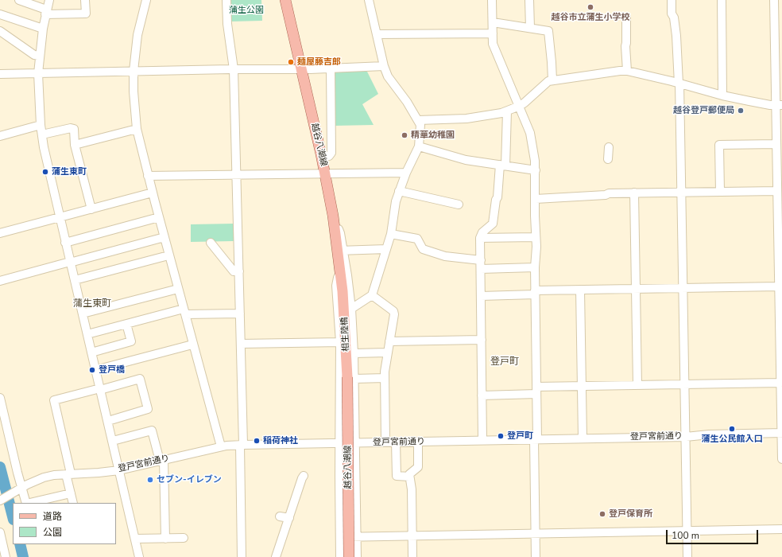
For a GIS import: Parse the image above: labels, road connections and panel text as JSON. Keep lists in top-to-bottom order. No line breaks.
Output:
{"streets":{"main road":["越谷八潮線","相生陸橋"],"street":["登戸宮前通り"]},"crossings":[["越谷八潮線","相生陸橋"]],"districts":["蒲生東町","登戸町"],"parks":["蒲生公園"],"places":["越谷市立蒲生小学校","麺屋藤吉郎","越谷登戸郵便局","精華幼稚園","蒲生東町","登戸橋","蒲生公民館入口","登戸町","稲荷神社","セブン-イレブン","登戸保育所"],"legend":["道路","公園"],"scale_bar":"100 m"}
